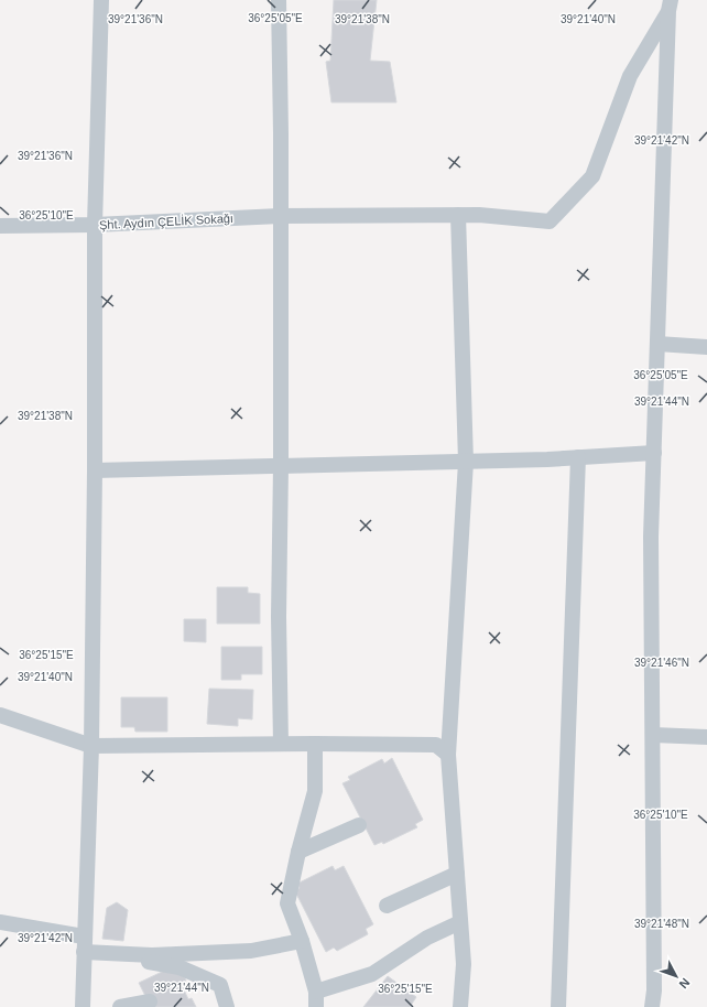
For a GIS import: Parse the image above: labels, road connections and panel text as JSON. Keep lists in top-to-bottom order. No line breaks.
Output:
{"streets":{"street":["Şht. Aydın ÇELİK Sokağı"]},"north":"bottom right","coordinates":["36°25'05\"E","39°21'40\"N","39°21'36\"N","39°21'38\"N","39°21'42\"N","36°25'10\"E","39°21'44\"N","36°25'15\"E","39°21'46\"N","39°21'48\"N"]}
